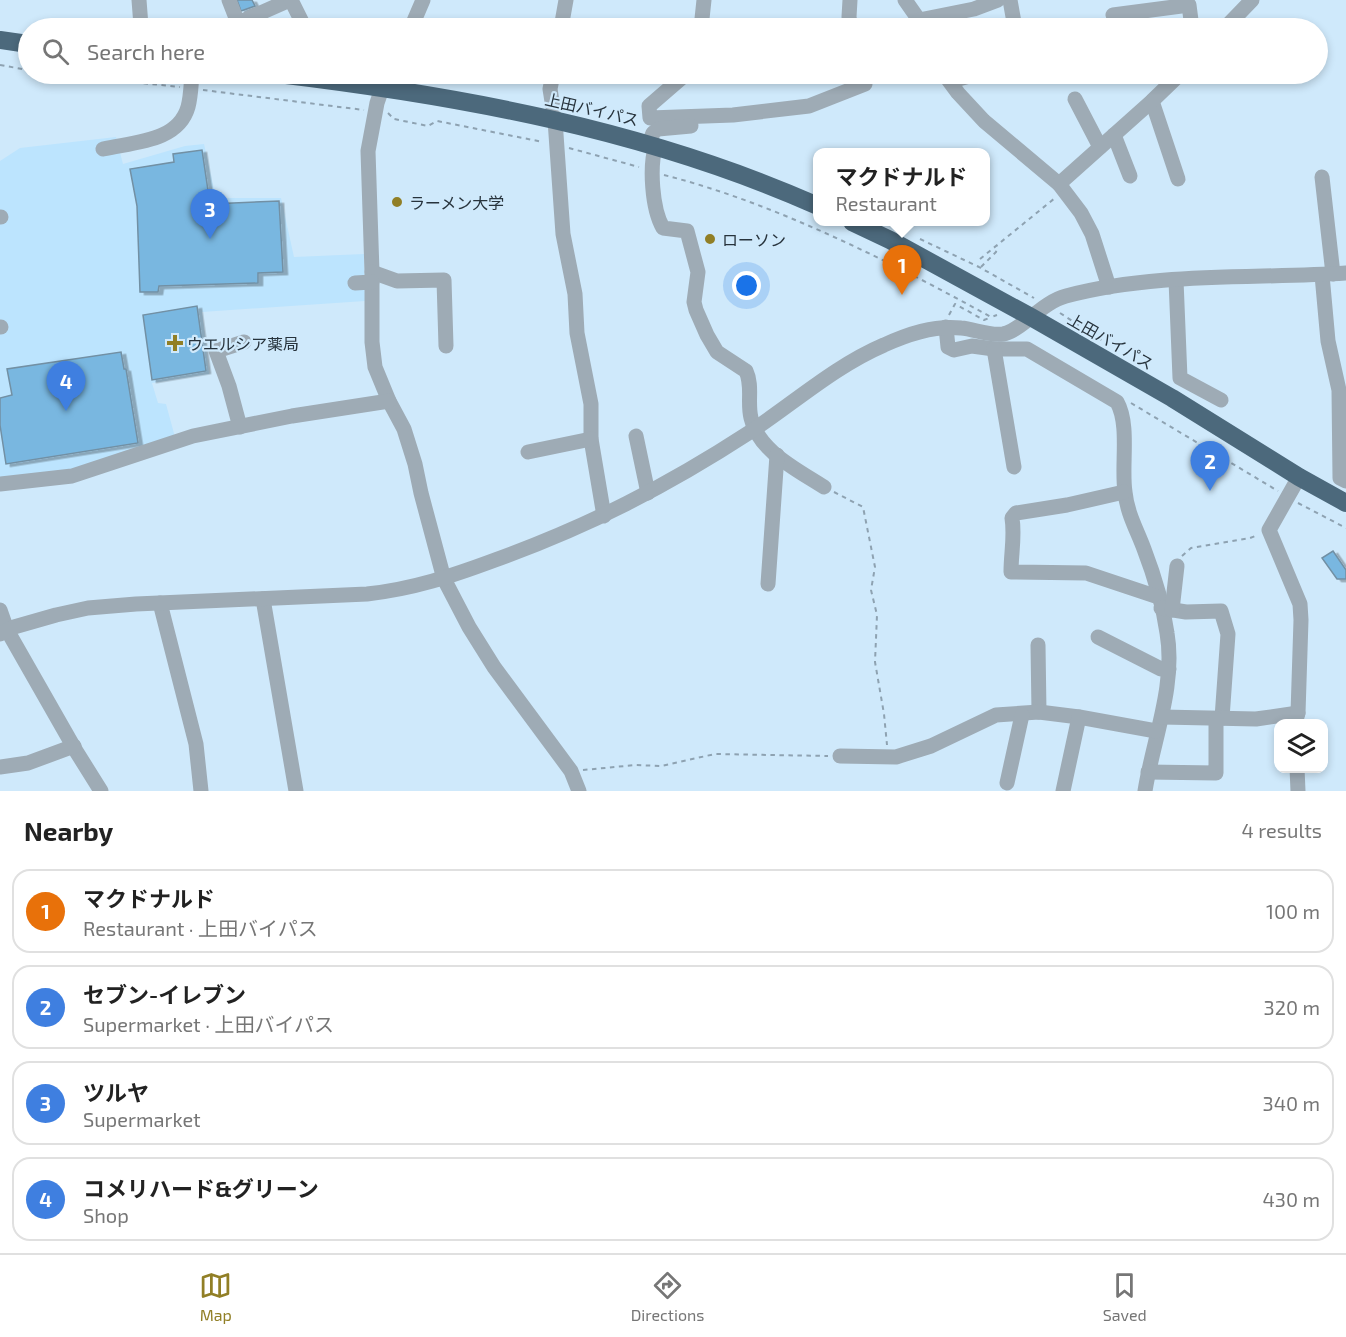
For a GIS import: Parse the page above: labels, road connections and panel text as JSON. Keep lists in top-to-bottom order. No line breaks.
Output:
{"streets":{"highway":["上田バイパス"]},"places":{"other":["ラーメン大学","ローソン"],"health":["ウエルシア薬局"]},"page":{"search":"Search here","popup":["マクドナルド","Restaurant"],"pins":["3","1","4","2"],"heading":["Nearby","4 results"],"list":[{"mark":"1","name":"マクドナルド","note":"Restaurant · 上田バイパス","value":"100 m"},{"mark":"2","name":"セブン-イレブン","note":"Supermarket · 上田バイパス","value":"320 m"},{"mark":"3","name":"ツルヤ","note":"Supermarket","value":"340 m"},{"mark":"4","name":"コメリハード&グリーン","note":"Shop","value":"430 m"}],"nav":["Map","Directions","Saved"]}}
